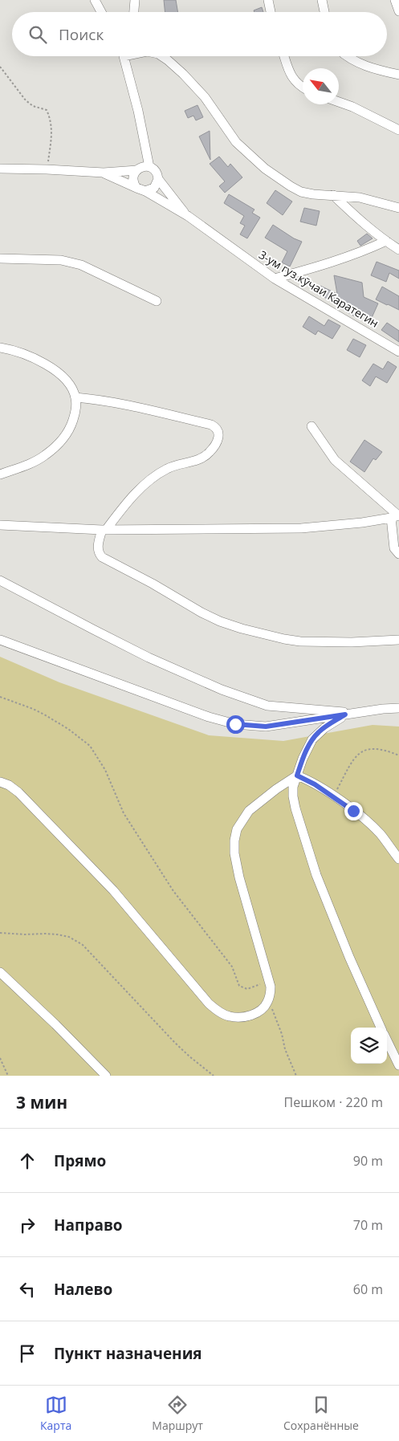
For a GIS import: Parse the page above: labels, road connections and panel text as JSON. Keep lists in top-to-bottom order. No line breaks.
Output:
{"streets":{"street":["3-ум гуз.кӯчаи Каратегин"]},"north":"top left","page":{"search":"Поиск","heading":["3 мин","Пешком · 220 m"],"list":[["Прямо","90 m"],["Направо","70 m"],["Налево","60 m"],"Пункт назначения"],"nav":["Карта","Маршрут","Сохранённые"]}}
